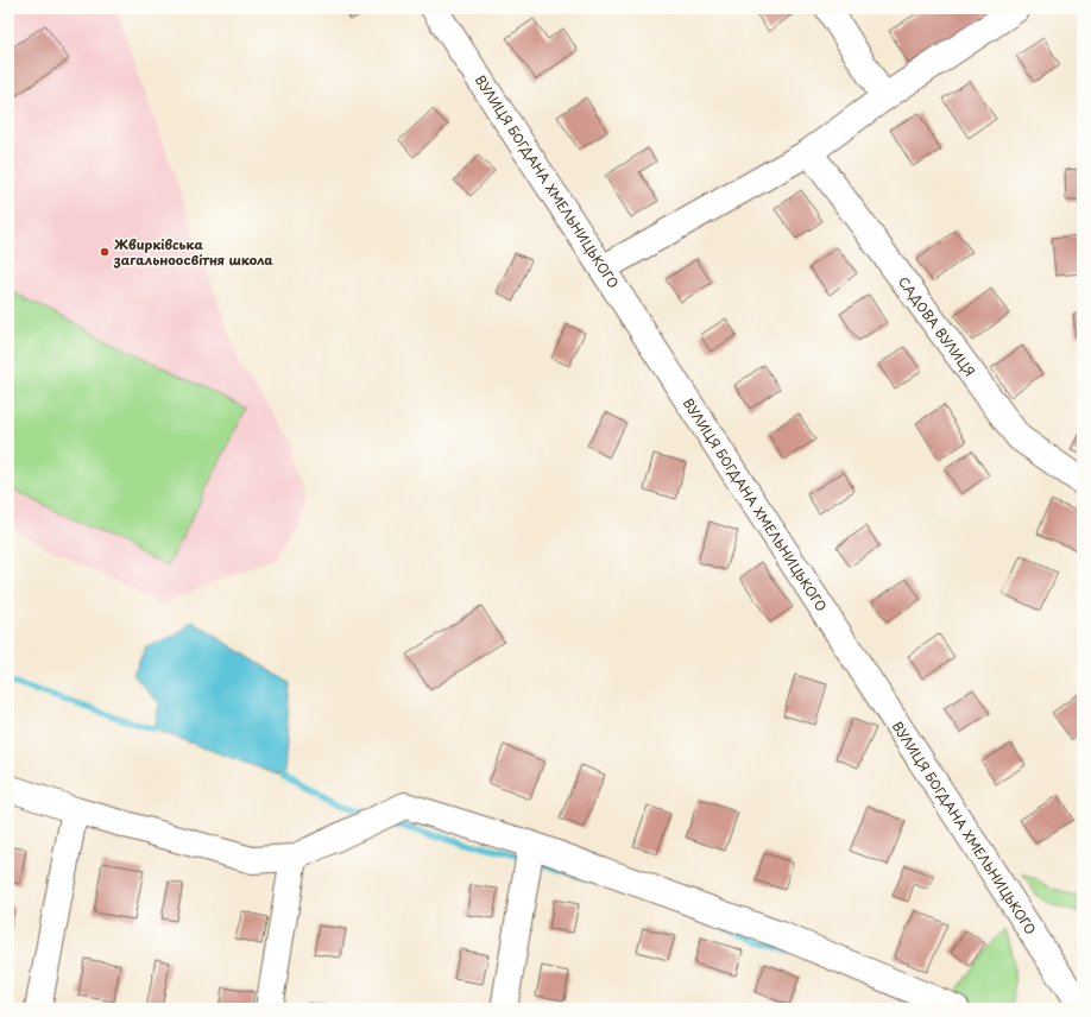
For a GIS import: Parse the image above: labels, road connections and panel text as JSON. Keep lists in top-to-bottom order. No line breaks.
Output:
{"streets":{"street":["ВУЛИЦЯ БОГДАНА ХМЕЛЬНИЦЬКОГО","САДОВА ВУЛИЦЯ"]},"places":["Жвирківська загальноосвітня школа"]}
